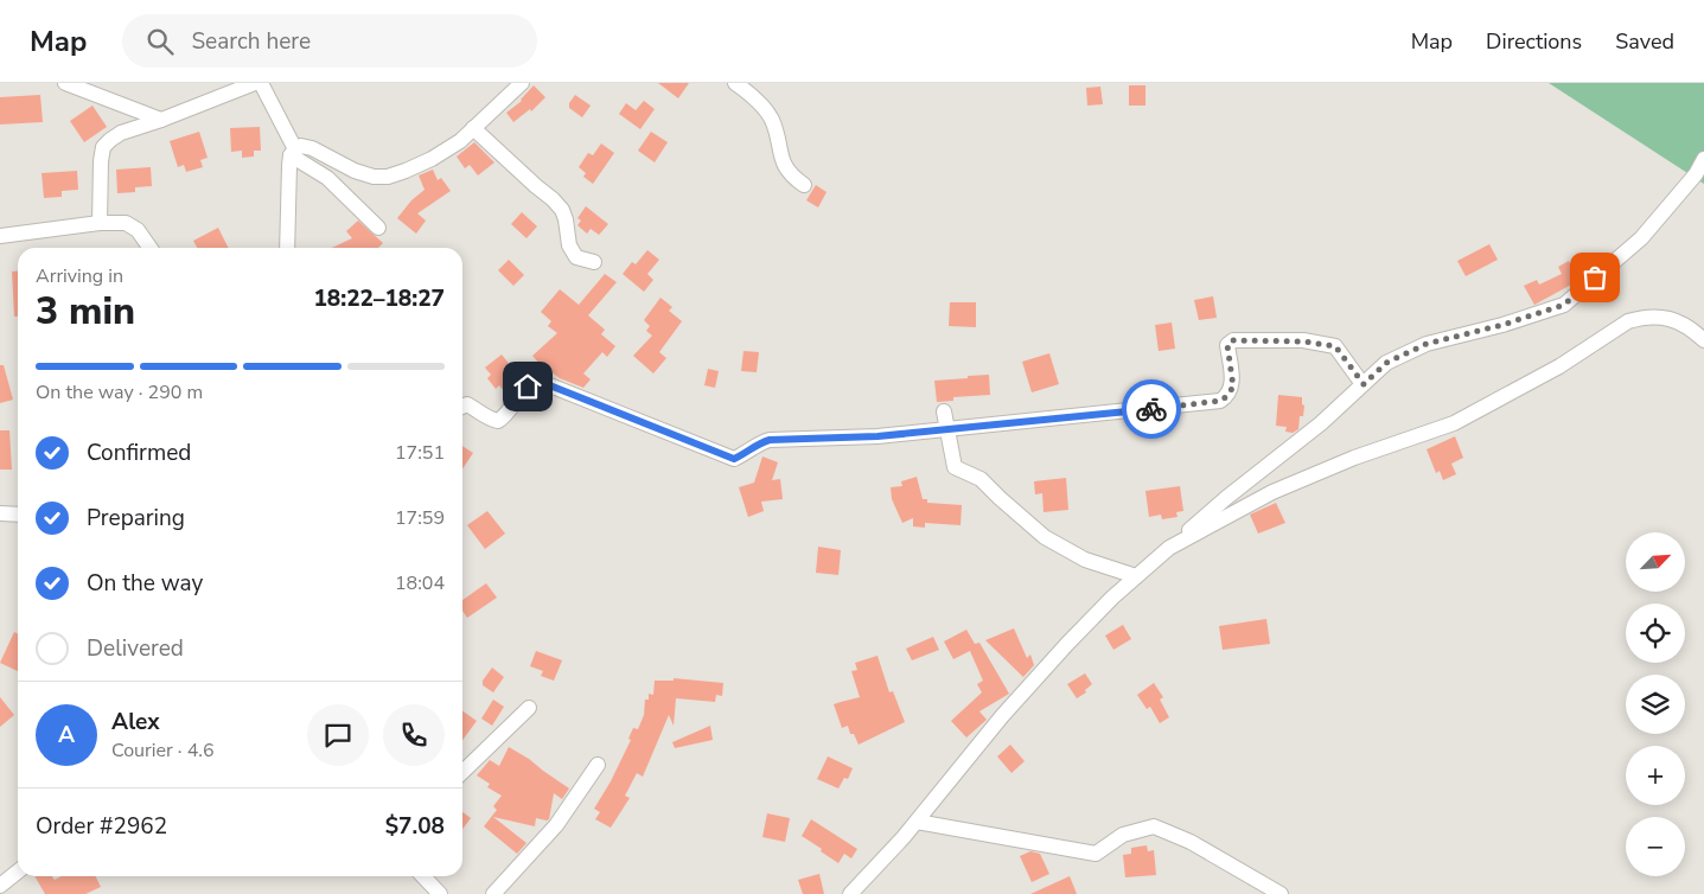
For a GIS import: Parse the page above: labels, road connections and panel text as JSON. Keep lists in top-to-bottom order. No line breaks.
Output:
{"north":"top right","page":{"header":"Map","search":"Search here","nav":["Map","Directions","Saved"],"heading":["3 min","Arriving in","18:22–18:27"],"panel":["Alex","Courier · 4.6","Order #2962","$7.08"],"bar":"On the way · 290 m","list":[["Confirmed","17:51"],["Preparing","17:59"],["On the way","18:04"],"Delivered"],"map_buttons":["+","−"],"round":"A"}}
